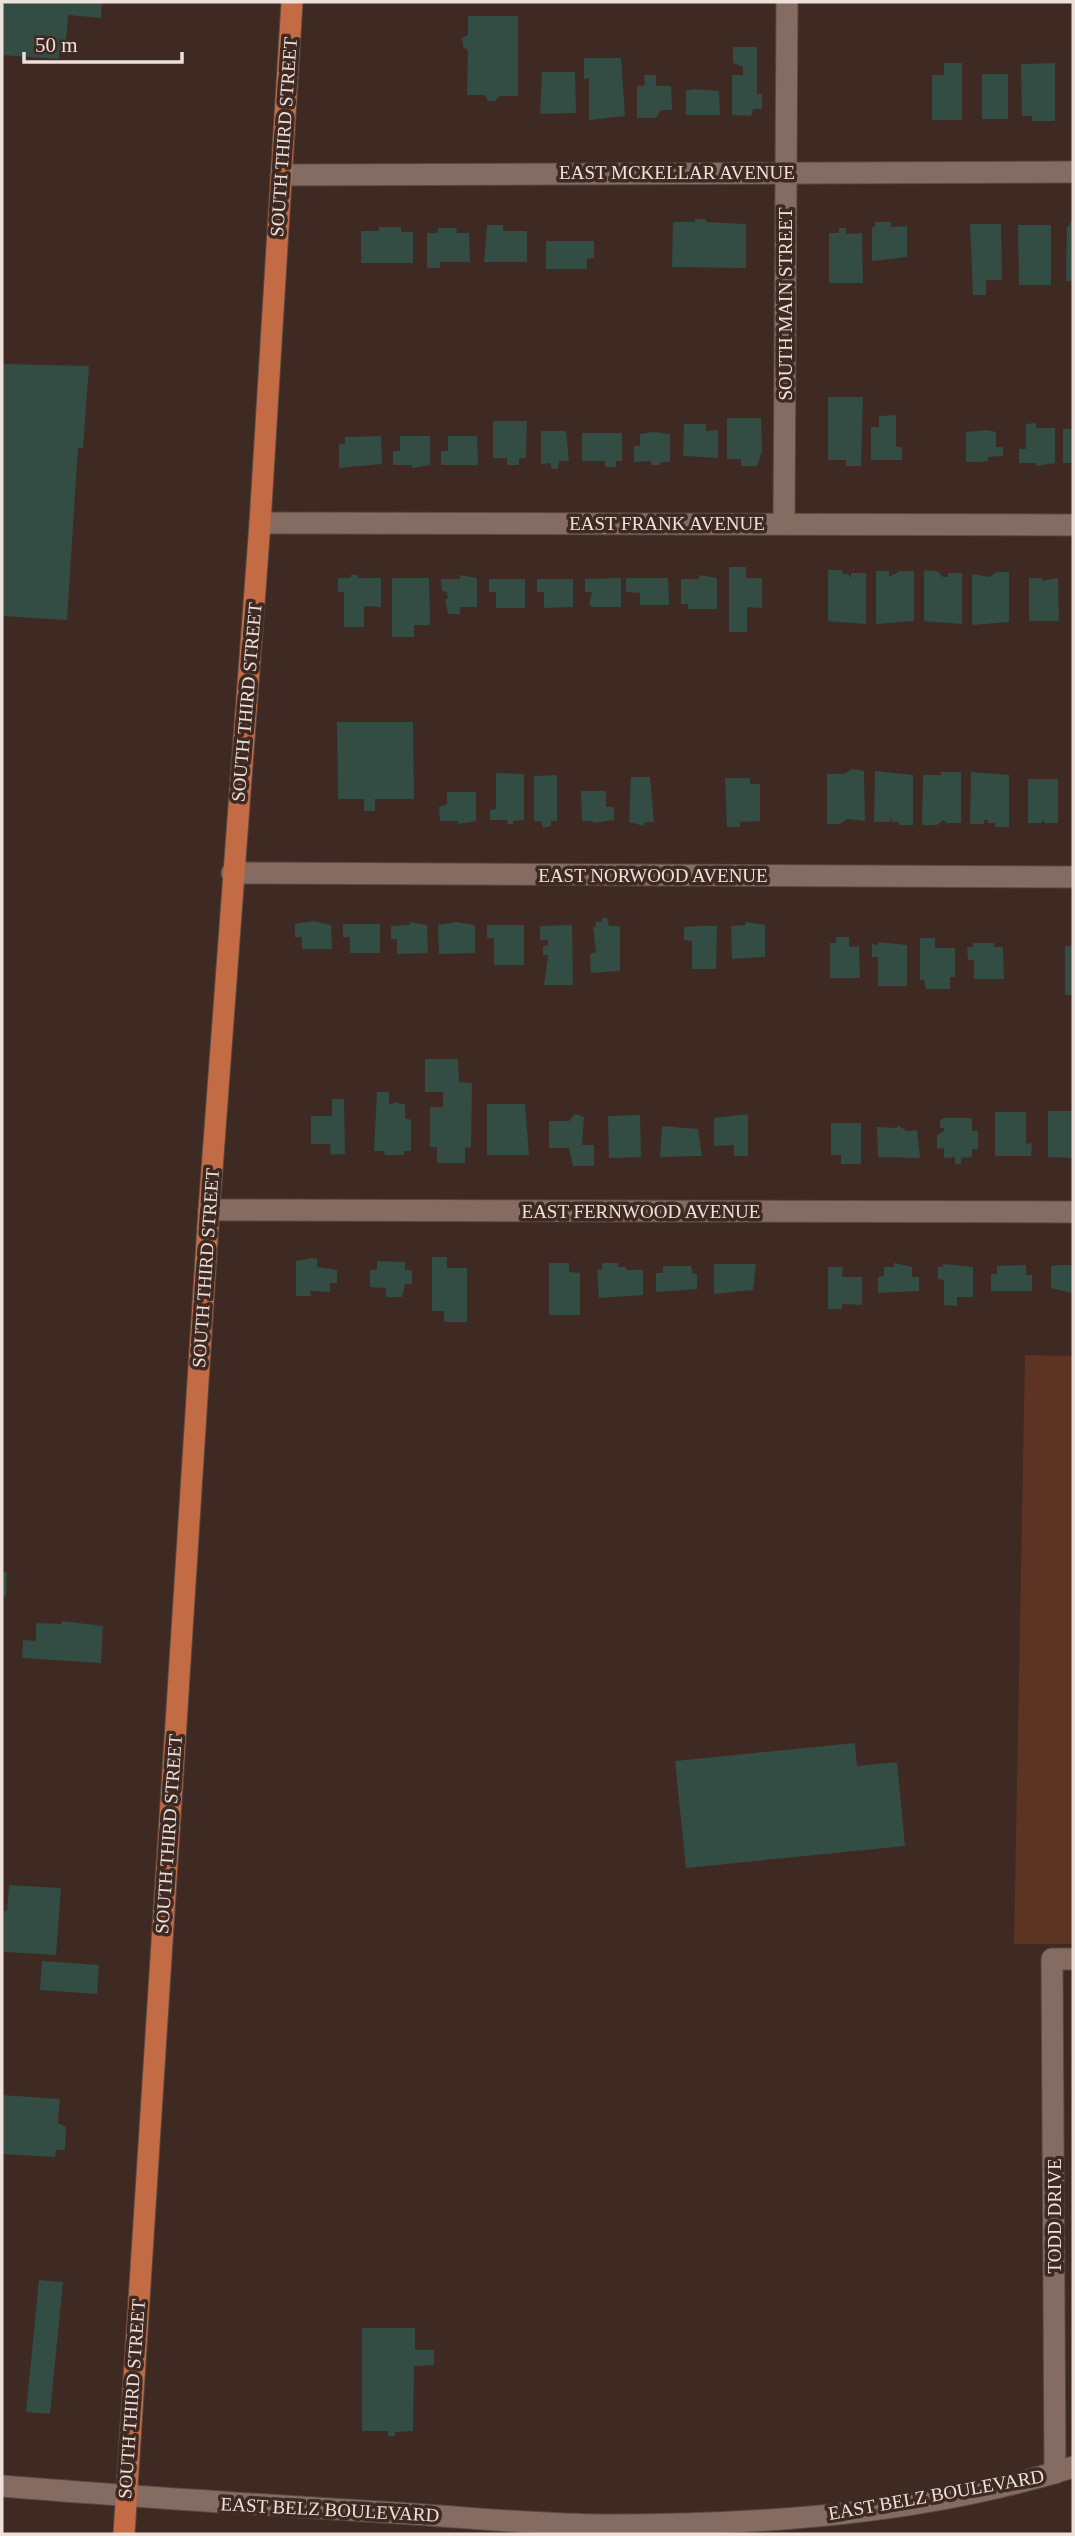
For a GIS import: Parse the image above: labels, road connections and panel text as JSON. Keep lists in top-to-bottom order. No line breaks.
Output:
{"streets":{"main road":["SOUTH THIRD STREET"],"street":["EAST MCKELLAR AVENUE","SOUTH MAIN STREET","EAST FRANK AVENUE","EAST NORWOOD AVENUE","EAST FERNWOOD AVENUE","TODD DRIVE","EAST BELZ BOULEVARD"]},"crossings":[["SOUTH THIRD STREET","EAST MCKELLAR AVENUE"],["SOUTH THIRD STREET","EAST FRANK AVENUE"],["SOUTH THIRD STREET","EAST NORWOOD AVENUE"],["SOUTH THIRD STREET","EAST FERNWOOD AVENUE"],["SOUTH THIRD STREET","EAST BELZ BOULEVARD"],["EAST MCKELLAR AVENUE","SOUTH MAIN STREET"],["SOUTH MAIN STREET","EAST FRANK AVENUE"],["TODD DRIVE","EAST BELZ BOULEVARD"]],"scale_bar":"50 m"}
